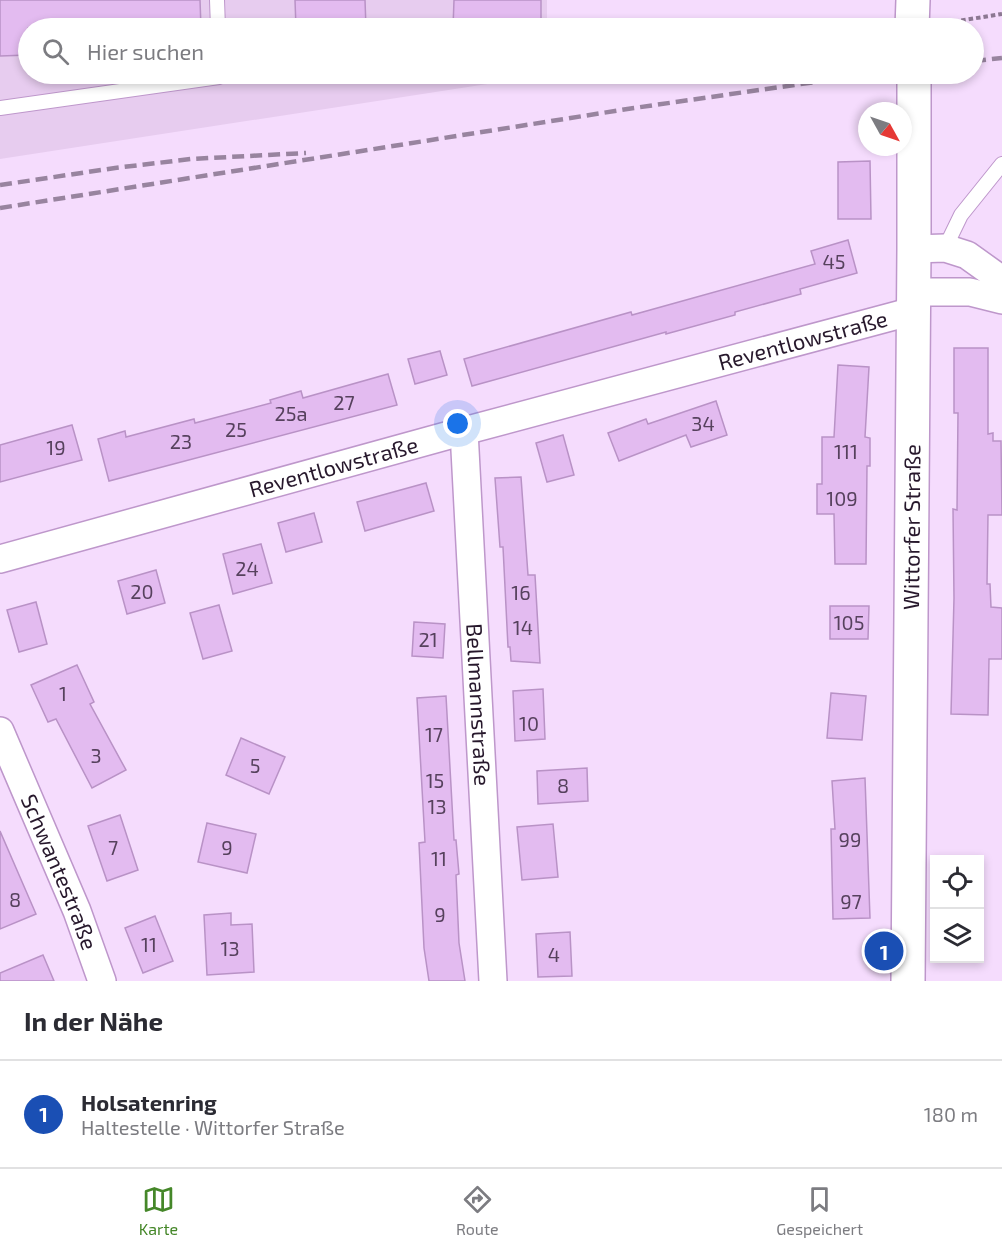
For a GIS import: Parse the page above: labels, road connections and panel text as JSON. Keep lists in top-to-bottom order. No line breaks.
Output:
{"streets":{"street":["Reventlowstraße","Wittorfer Straße","Bellmannstraße","Schwantestraße"]},"crossings":[["Reventlowstraße","Wittorfer Straße"],["Reventlowstraße","Bellmannstraße"]],"house_numbers":["45","27","25a","34","25","23","19","111","109","24","20","16","105","14","21","1","10","17","3","5","15","8","13","99","7","9","11","8","97","9","11","13","4"],"north":"bottom right","page":{"search":"Hier suchen","pins":"1","heading":"In der Nähe","list":[{"mark":"1","name":"Holsatenring","note":"Haltestelle · Wittorfer Straße","value":"180 m"}],"nav":["Karte","Route","Gespeichert"]}}
